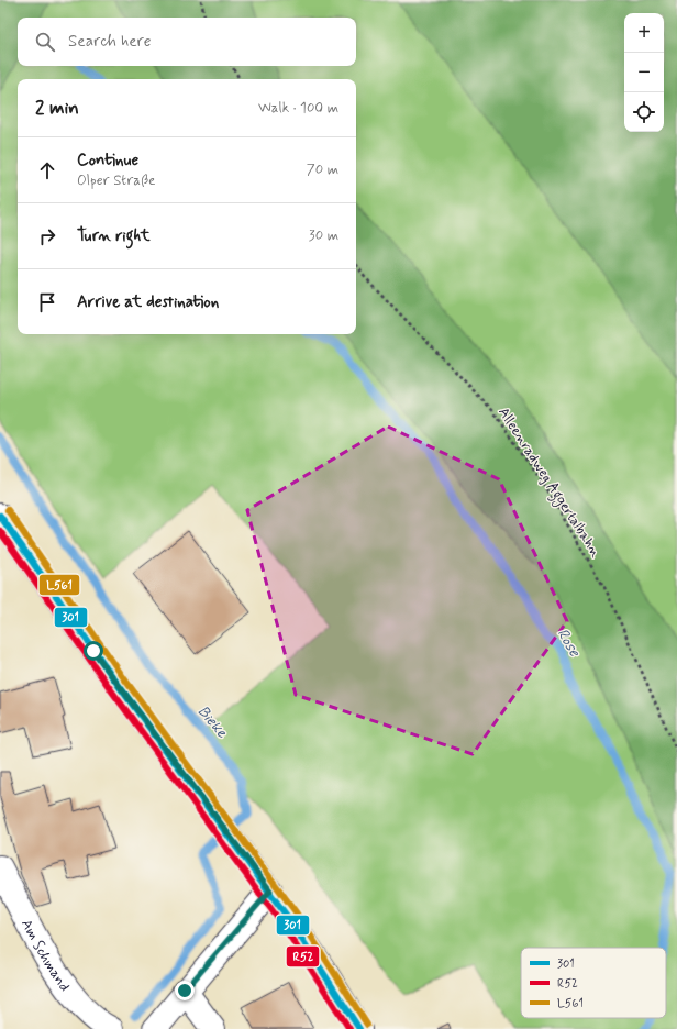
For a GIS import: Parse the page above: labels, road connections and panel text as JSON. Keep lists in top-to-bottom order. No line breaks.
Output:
{"streets":{"main road":["Am Schmand"],"path":["Alleenradweg Aggertalbahn"]},"water":["Rose","Bieke"],"lines":["transit line L561","transit line 301","transit line R52"],"legend":["301","R52","L561"],"page":{"map_buttons":["+","−"],"search":"Search here","heading":["2 min","Walk · 100 m"],"list":[["Continue","Olper Straße","70 m"],["Turn right","30 m"],"Arrive at destination"]}}
